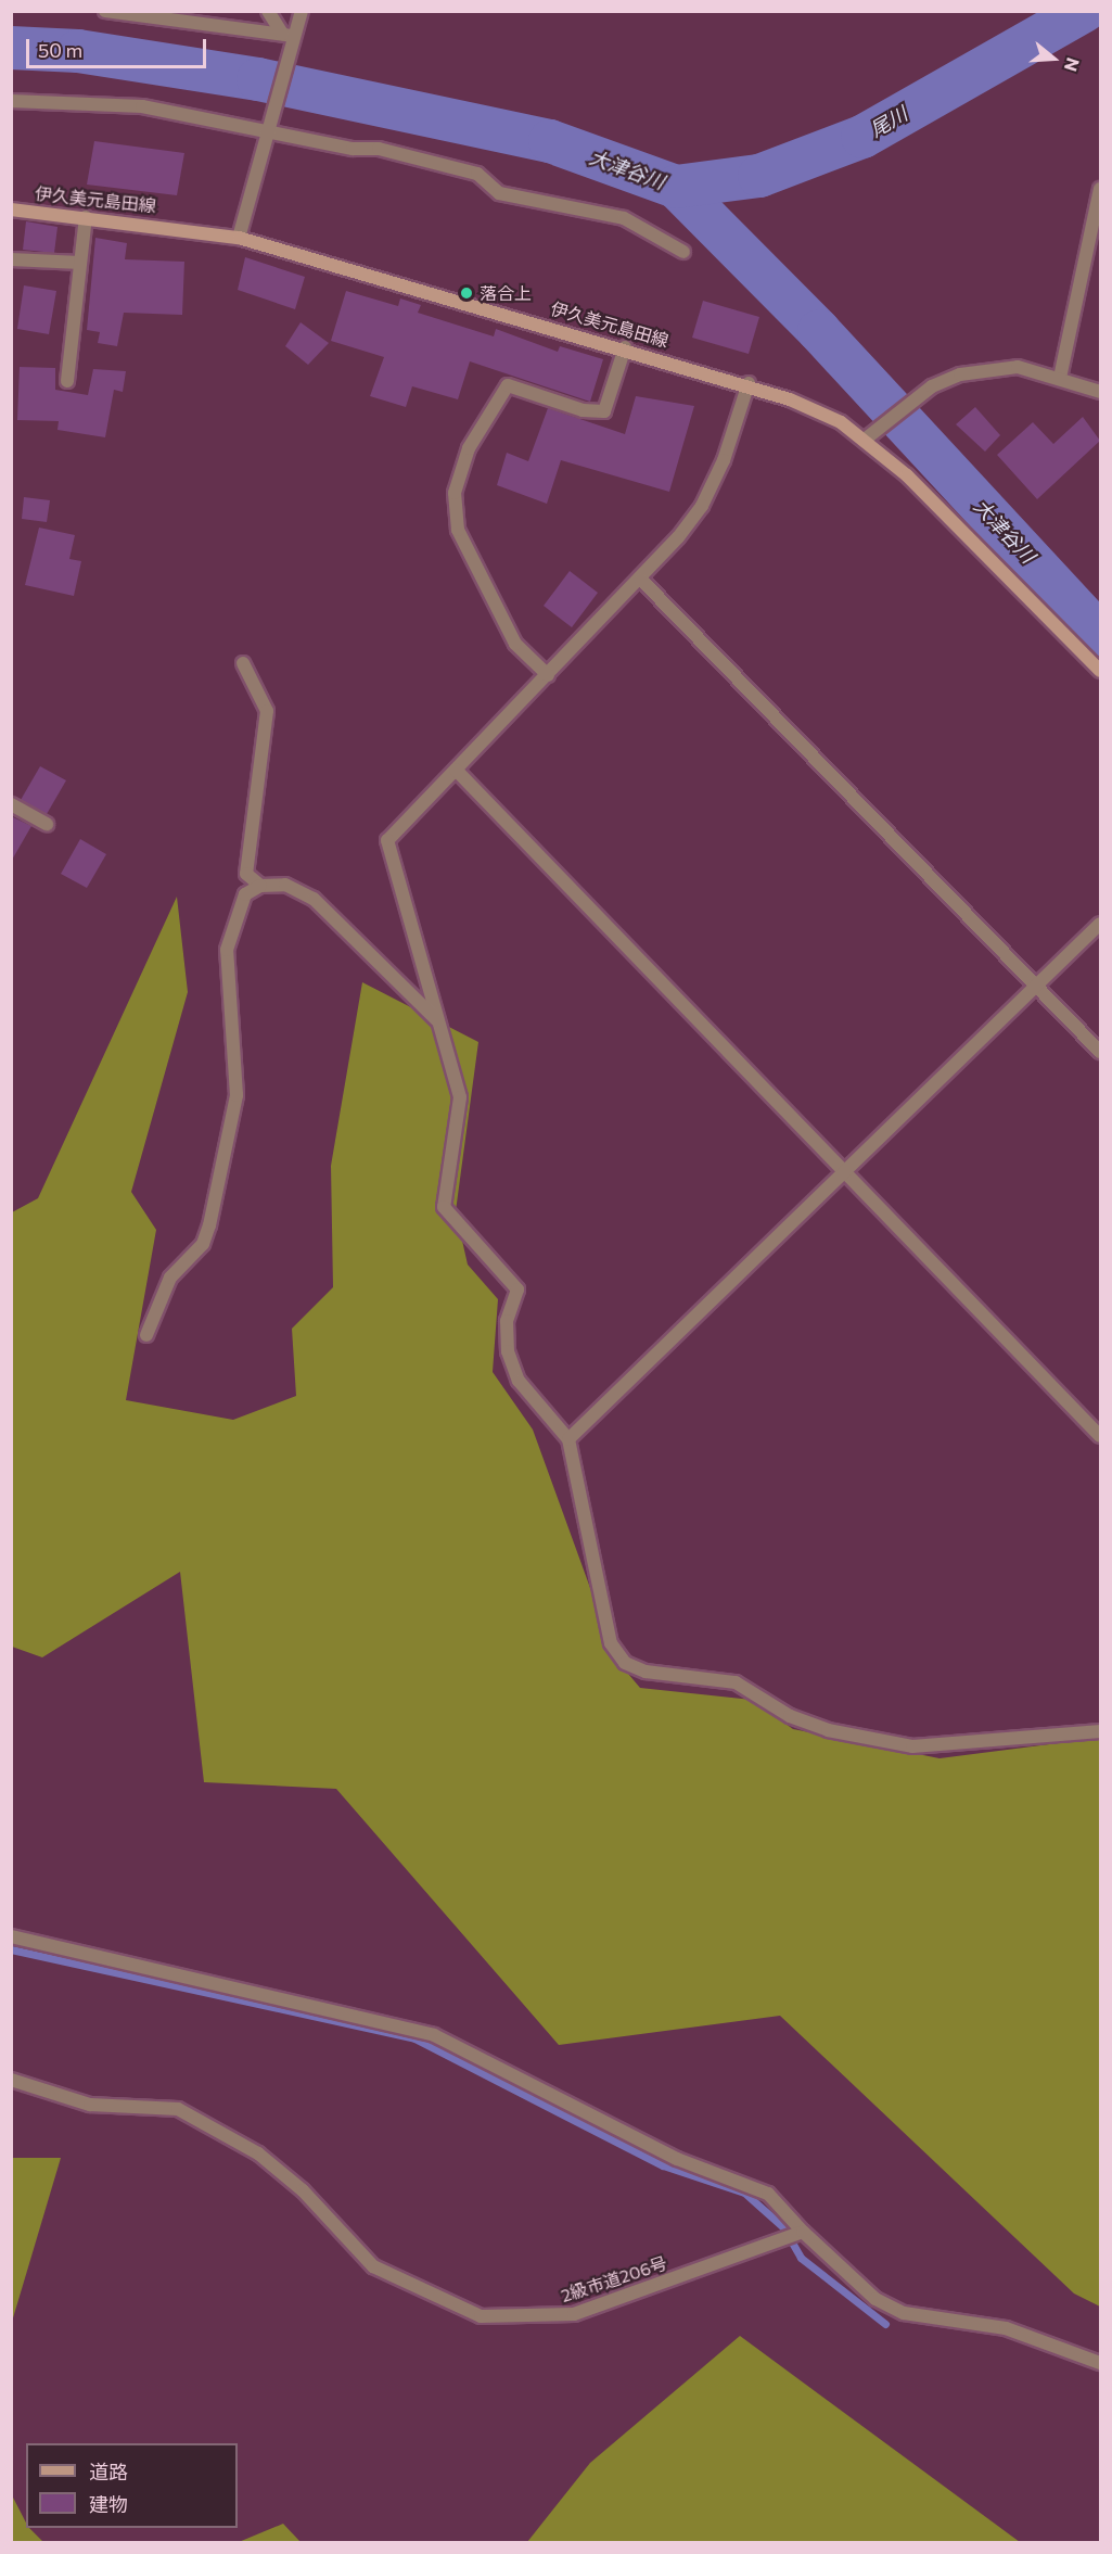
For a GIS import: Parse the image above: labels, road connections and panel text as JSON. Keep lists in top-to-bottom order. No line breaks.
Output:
{"streets":{"main road":["伊久美元島田線"],"street":["2級市道206号"]},"water":["尾川","大津谷川"],"places":["落合上"],"legend":["道路","建物"],"scale_bar":"50 m","north":"right"}
